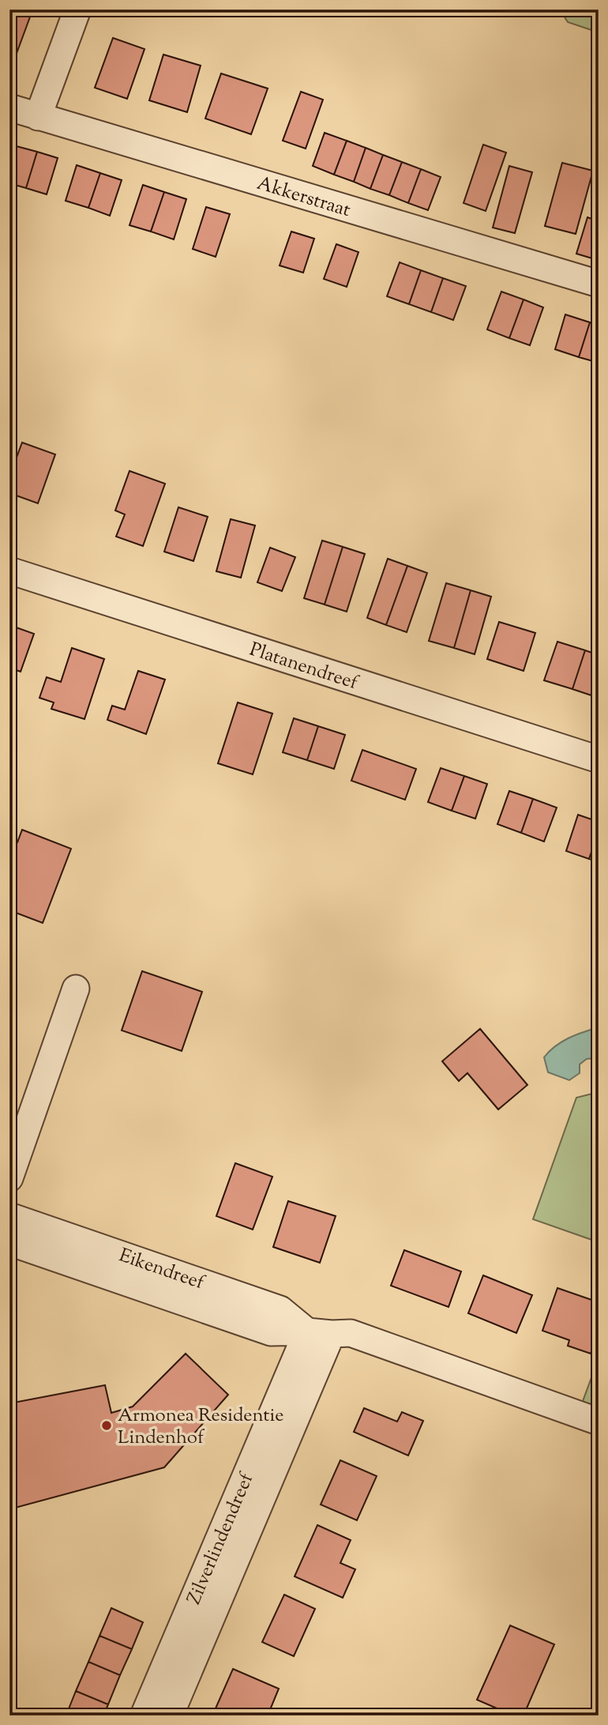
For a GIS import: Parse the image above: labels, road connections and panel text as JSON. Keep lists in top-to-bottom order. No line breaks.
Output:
{"streets":{"street":["Akkerstraat","Platanendreef","Eikendreef","Zilverlindendreef"]},"crossings":[["Eikendreef","Zilverlindendreef"]],"places":["Armonea Residentie Lindenhof"]}
